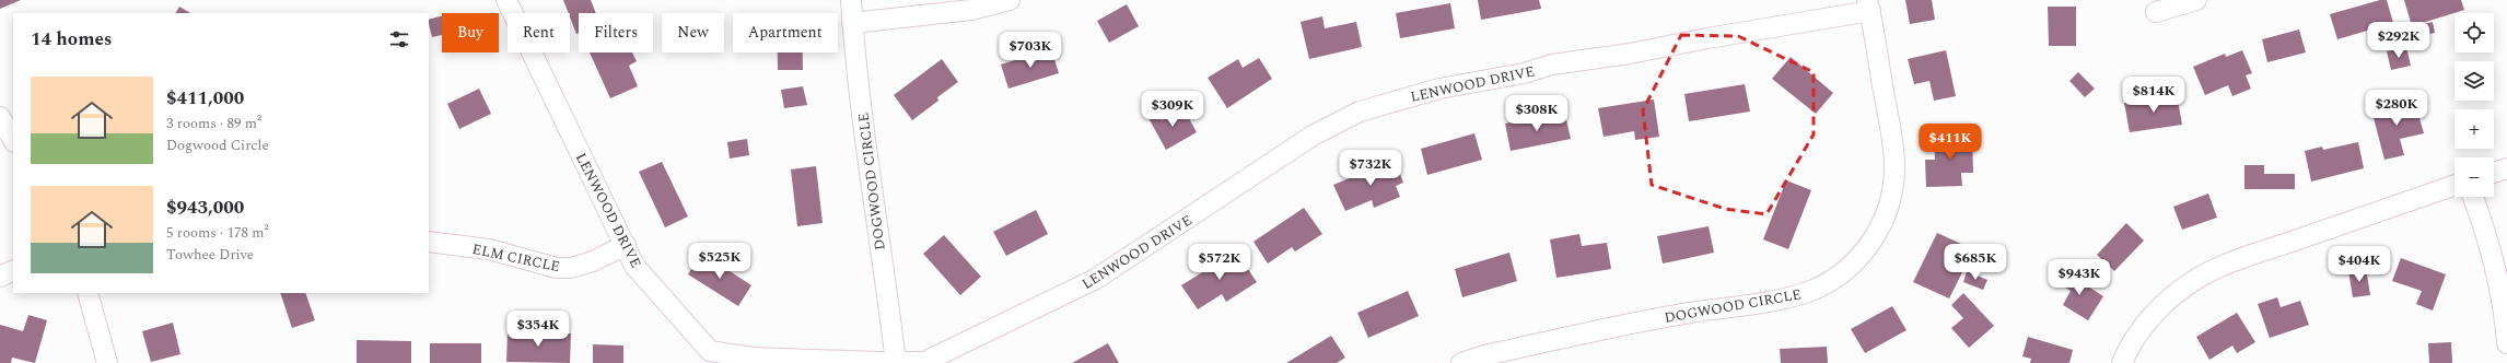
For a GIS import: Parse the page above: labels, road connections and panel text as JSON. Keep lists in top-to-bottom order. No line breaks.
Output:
{"streets":{"street":["LENWOOD DRIVE","DOGWOOD CIRCLE","ELM CIRCLE"]},"crossings":[["LENWOOD DRIVE","DOGWOOD CIRCLE"],["LENWOOD DRIVE","ELM CIRCLE"]],"page":{"map_buttons":["+","−"],"chip":["Buy","Rent","Filters","New","Apartment"],"heading":"14 homes","price":["$292K","$703K","$814K","$280K","$309K","$308K","$411K","$732K","$525K","$572K","$685K","$404K","$943K","$354K"],"list":[{"name":"$411,000","note":"3 rooms · 89 m² · Dogwood Circle"},{"name":"$943,000","note":"5 rooms · 178 m² · Towhee Drive"}]}}
